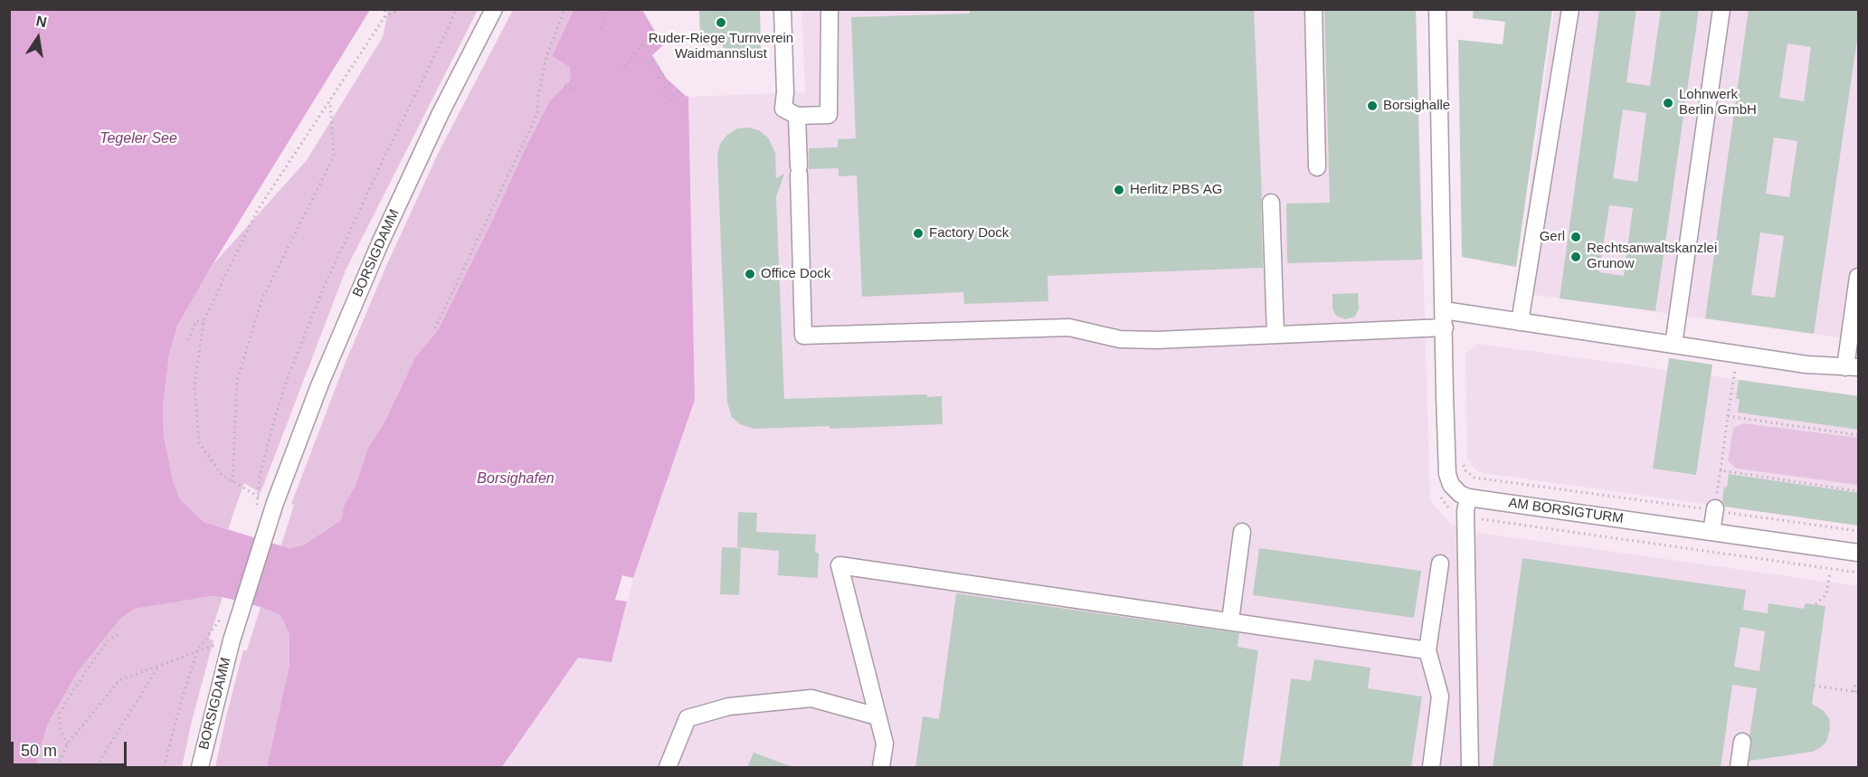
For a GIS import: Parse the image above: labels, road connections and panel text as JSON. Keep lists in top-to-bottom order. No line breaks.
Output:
{"streets":{"street":["BORSIGDAMM","AM BORSIGTURM"]},"water":["Tegeler See","Borsighafen"],"places":["Ruder-Riege Turnverein Waidmannslust","Lohnwerk Berlin GmbH","Borsighalle","Herlitz PBS AG","Factory Dock","Gerl","Rechtsanwaltskanzlei Grunow","Office Dock"],"scale_bar":"50 m","north":"top"}
